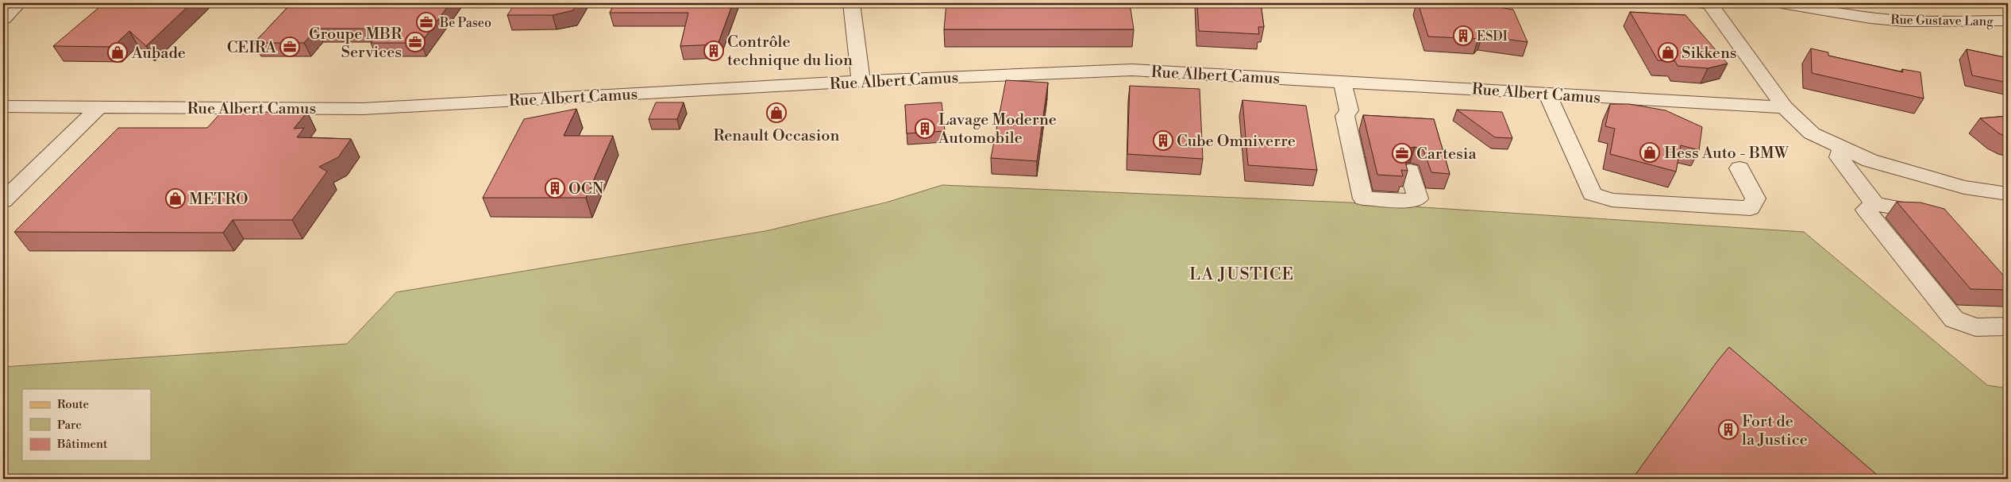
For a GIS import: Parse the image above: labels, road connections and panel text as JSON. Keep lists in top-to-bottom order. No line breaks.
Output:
{"streets":{"street":["Rue Gustave Lang","Rue Albert Camus"]},"districts":["LA JUSTICE"],"places":{"office":["Be Paseo","Groupe MBR Services","CEIRA","Cartesia"],"building":["ESDI","Contrôle technique du lion","Lavage Moderne Automobile","Cube Omniverre","OCN","Fort de la Justice"],"shop":["Aubade","Sikkens","Renault Occasion","Hess Auto - BMW","METRO"]},"legend":["Route","Parc","Bâtiment"]}
